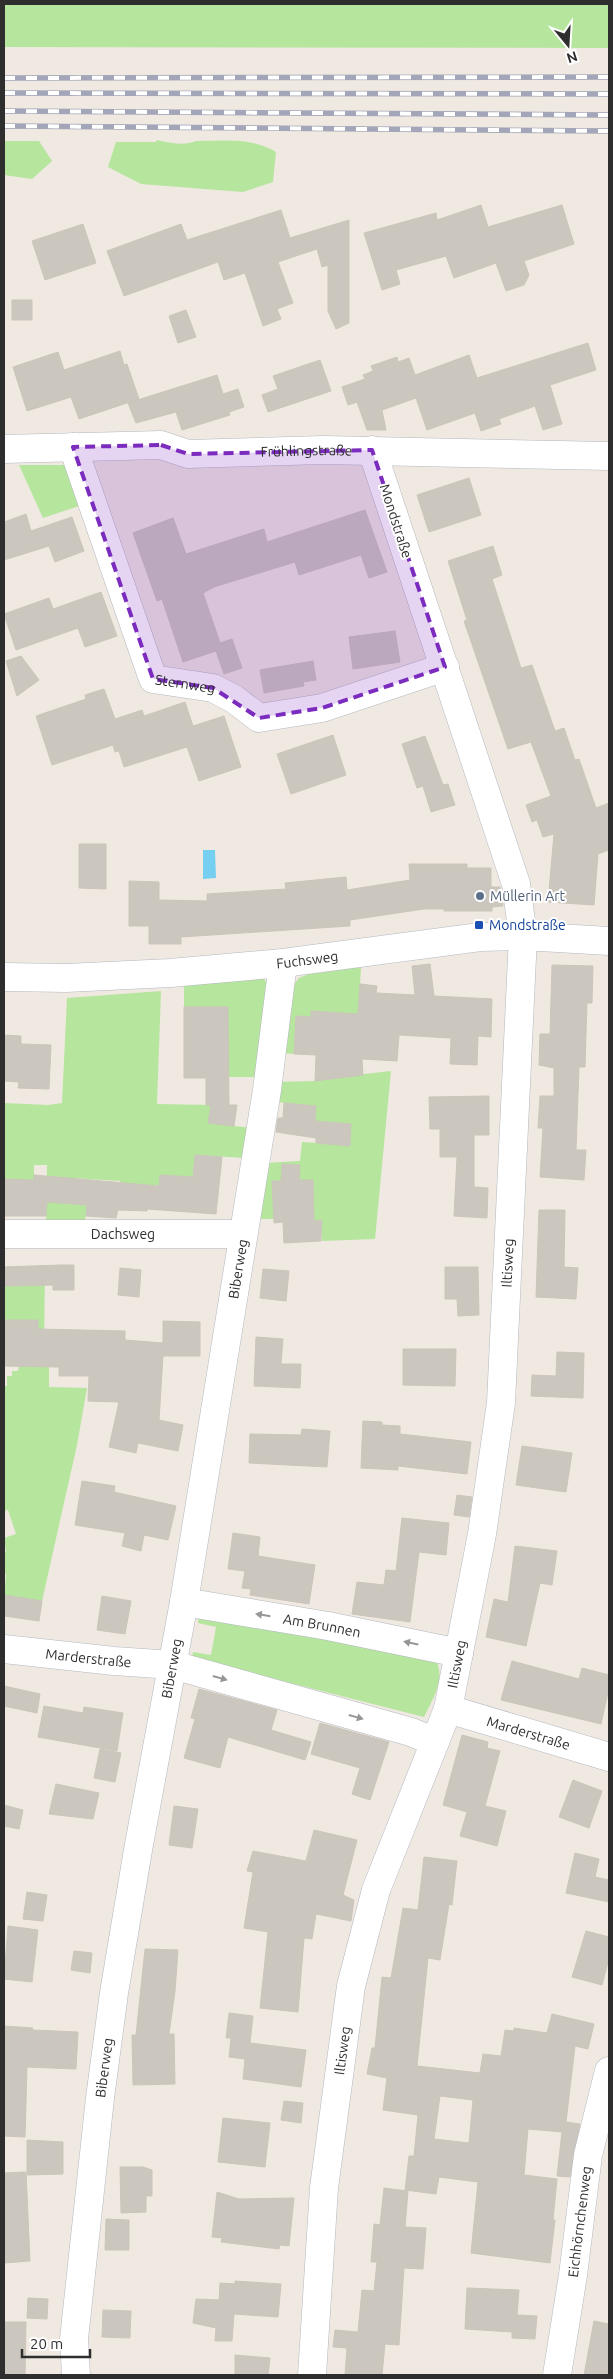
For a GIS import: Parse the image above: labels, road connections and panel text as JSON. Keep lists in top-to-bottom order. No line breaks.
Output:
{"streets":{"street":["Frühlingstraße","Mondstraße","Sternweg","Fuchsweg","Dachsweg","Iltisweg","Biberweg","Am Brunnen","Marderstraße","Eichhörnchenweg"]},"crossings":[["Frühlingstraße","Mondstraße"],["Frühlingstraße","Sternweg"],["Mondstraße","Sternweg"],["Mondstraße","Fuchsweg"],["Mondstraße","Iltisweg"],["Fuchsweg","Iltisweg"],["Fuchsweg","Biberweg"],["Dachsweg","Biberweg"],["Iltisweg","Am Brunnen"],["Iltisweg","Marderstraße"],["Biberweg","Am Brunnen"],["Biberweg","Marderstraße"]],"places":{"other":["Müllerin Art"],"transit":["Mondstraße"]},"scale_bar":"20 m","north":"bottom"}
